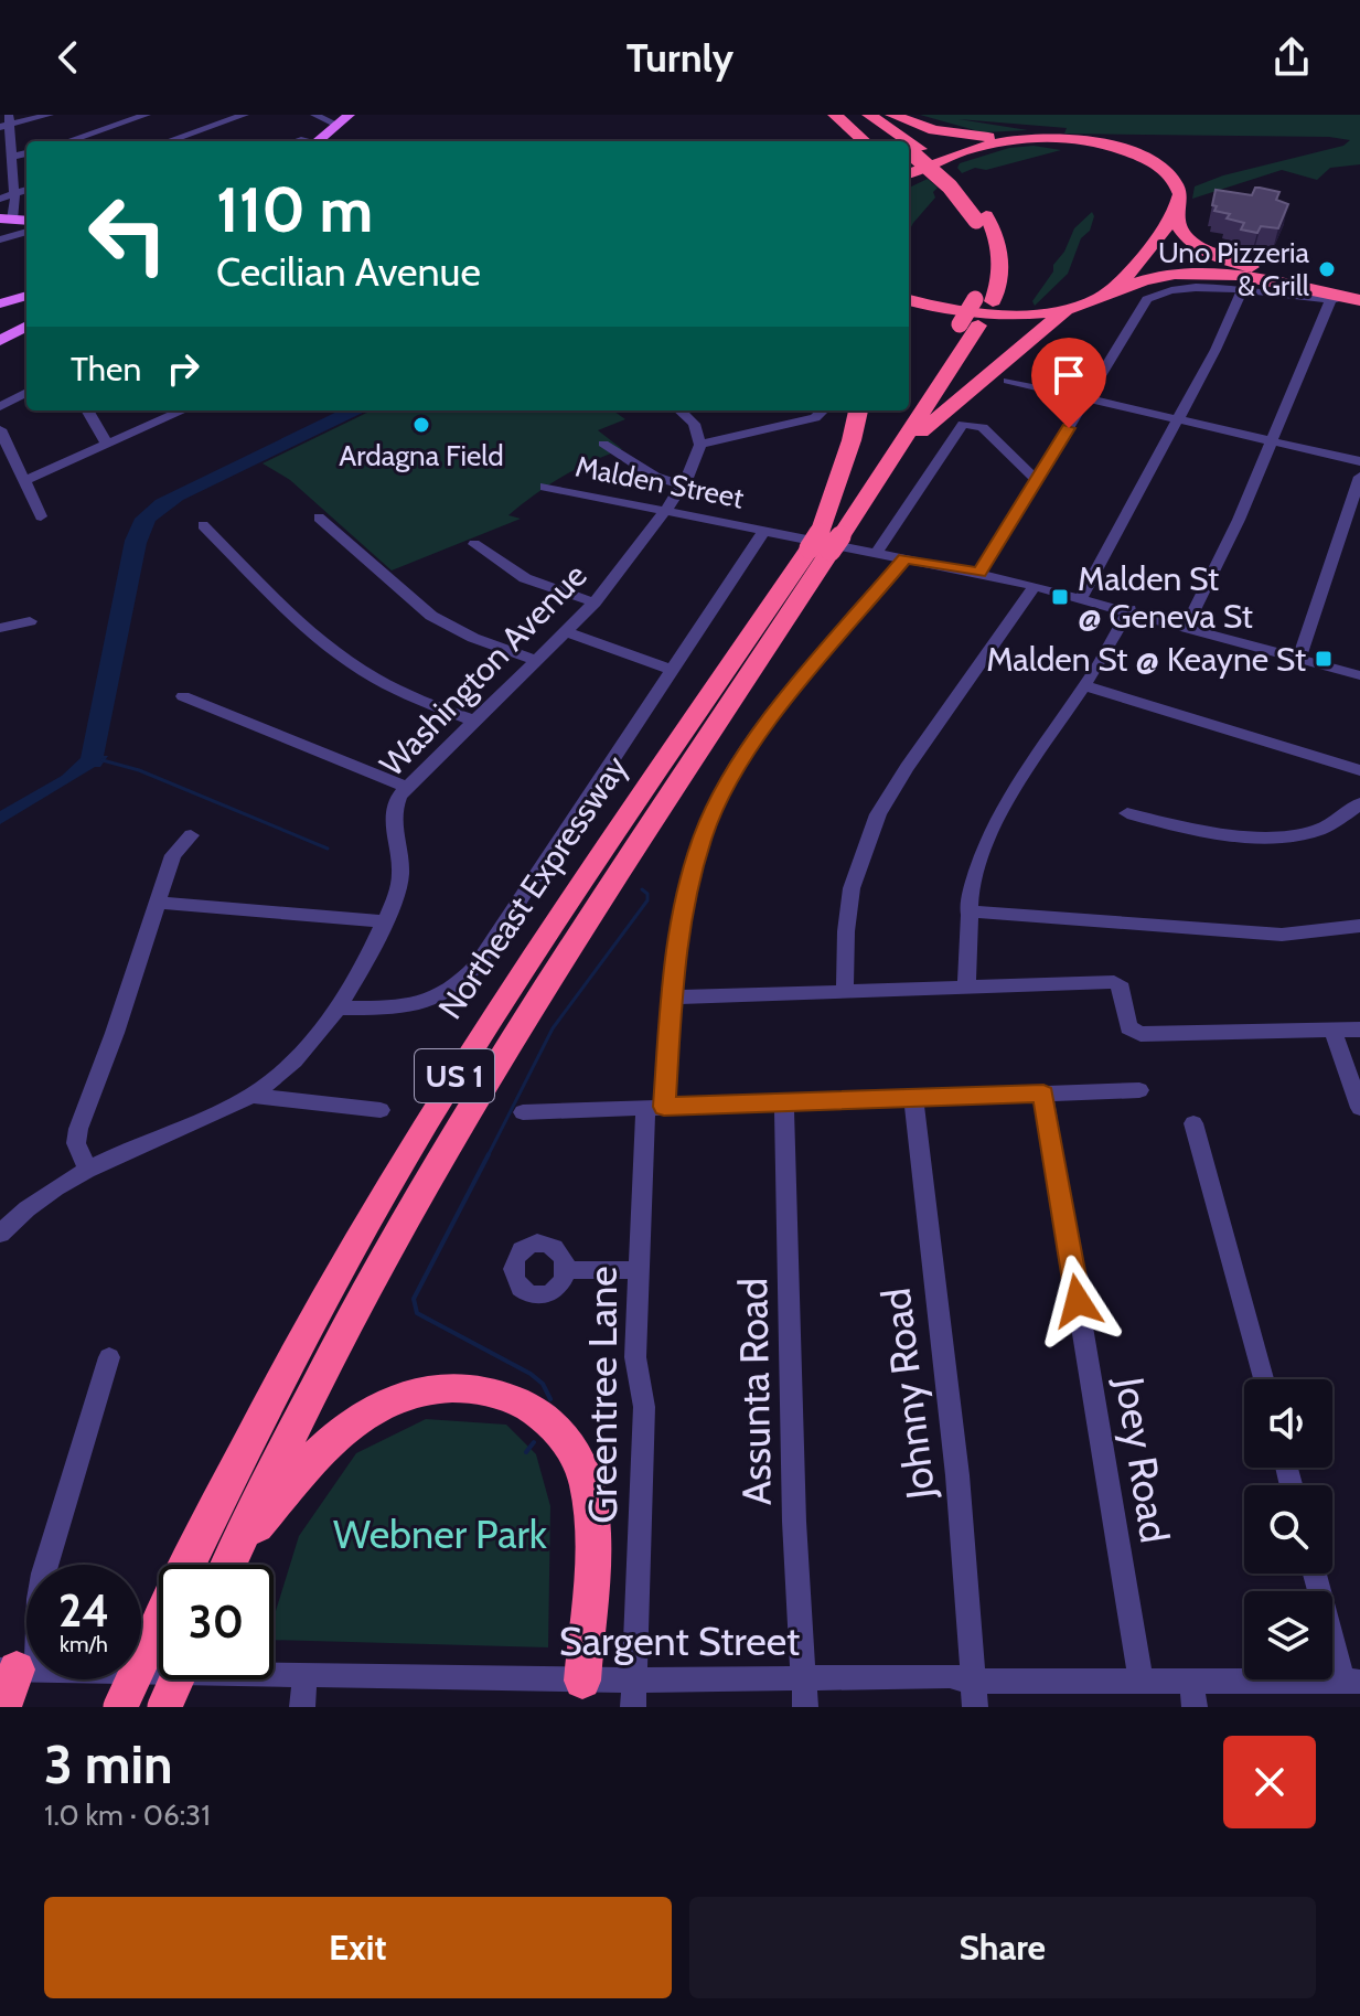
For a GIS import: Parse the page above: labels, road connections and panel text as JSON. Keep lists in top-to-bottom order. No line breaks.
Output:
{"streets":{"highway":["Northeast Expressway","US 1"],"street":["Malden Street","Washington Avenue","Assunta Road","Johnny Road","Greentree Lane","Joey Road","Sargent Street"]},"crossings":[["Malden Street","Washington Avenue"],["Malden Street","Greentree Lane"],["Northeast Expressway","US 1"],["Assunta Road","Sargent Street"],["Johnny Road","Sargent Street"],["Greentree Lane","Sargent Street"],["Joey Road","Sargent Street"]],"parks":["Webner Park"],"places":{"other":["Uno Pizzeria & Grill","Ardagna Field"],"transit":["Malden St @ Geneva St","Malden St @ Keayne St"]},"page":{"header":"Turnly","turn":["110 m","Cecilian Avenue"],"then":"Then","speed":"24 km/h","limit":"30","heading":["3 min","1.0 km · 06:31"],"buttons":["Exit","Share"]}}
